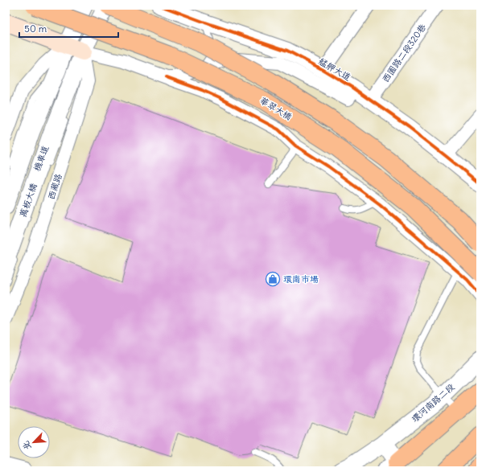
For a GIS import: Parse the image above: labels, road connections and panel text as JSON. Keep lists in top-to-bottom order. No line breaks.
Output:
{"streets":{"highway":["華翠大橋"],"street":["西園路二段320巷","艋舺大道","西藏路","萬板大橋","環河南路二段"],"lane":["機車道"]},"crossings":[["西園路二段320巷","艋舺大道"],["艋舺大道","西藏路"],["機車道","萬板大橋"]],"places":{"shop":["環南市場"]},"scale_bar":"50 m","north":"bottom left"}
